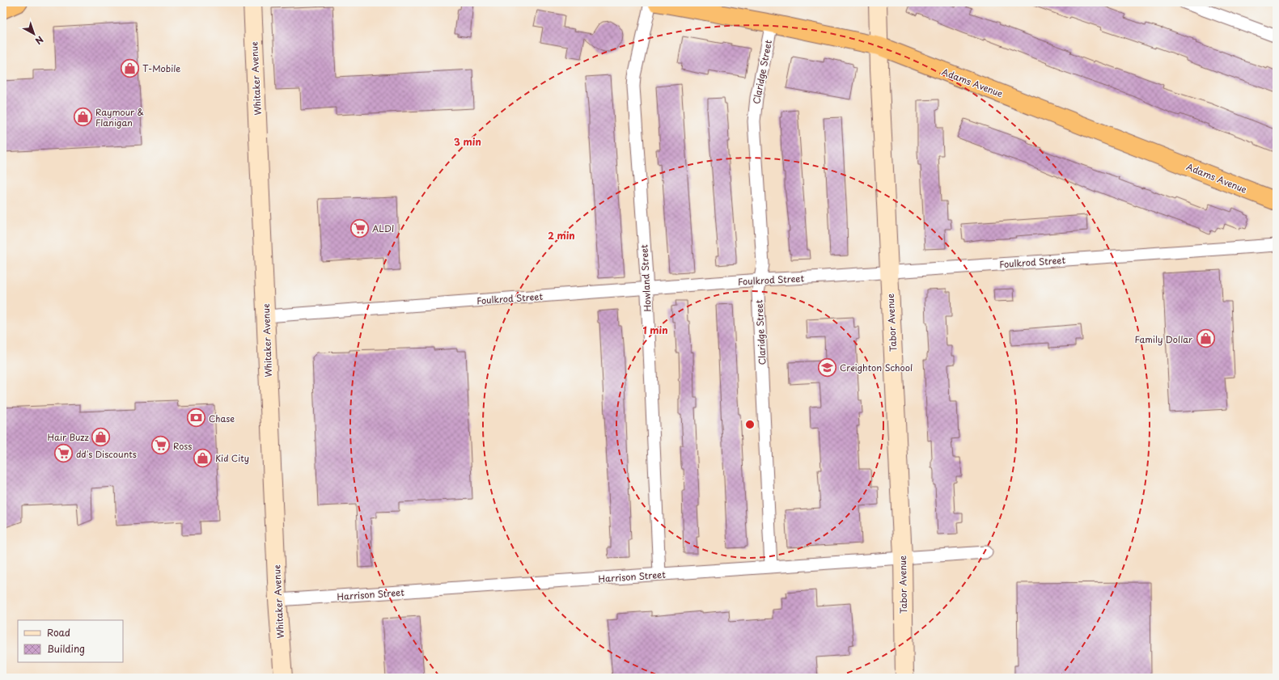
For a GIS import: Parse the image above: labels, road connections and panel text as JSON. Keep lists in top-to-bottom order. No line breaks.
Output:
{"streets":{"highway":["Adams Avenue"],"street":["Claridge Street","Whitaker Avenue","Foulkrod Street","Howland Street","Tabor Avenue","Harrison Street"]},"crossings":[["Claridge Street","Adams Avenue"],["Claridge Street","Foulkrod Street"],["Claridge Street","Harrison Street"],["Whitaker Avenue","Foulkrod Street"],["Whitaker Avenue","Harrison Street"],["Adams Avenue","Tabor Avenue"],["Foulkrod Street","Howland Street"],["Foulkrod Street","Tabor Avenue"],["Howland Street","Harrison Street"],["Tabor Avenue","Harrison Street"]],"places":{"shop":["T-Mobile","Raymour & Flanigan","Family Dollar","Hair Buzz","Kid City"],"supermarket":["ALDI","Ross","dd's Discounts"],"school or university":["Creighton School"],"bank":["Chase"]},"legend":["Road","Building"],"north":"bottom right","rings":["3 min","2 min","1 min"]}
